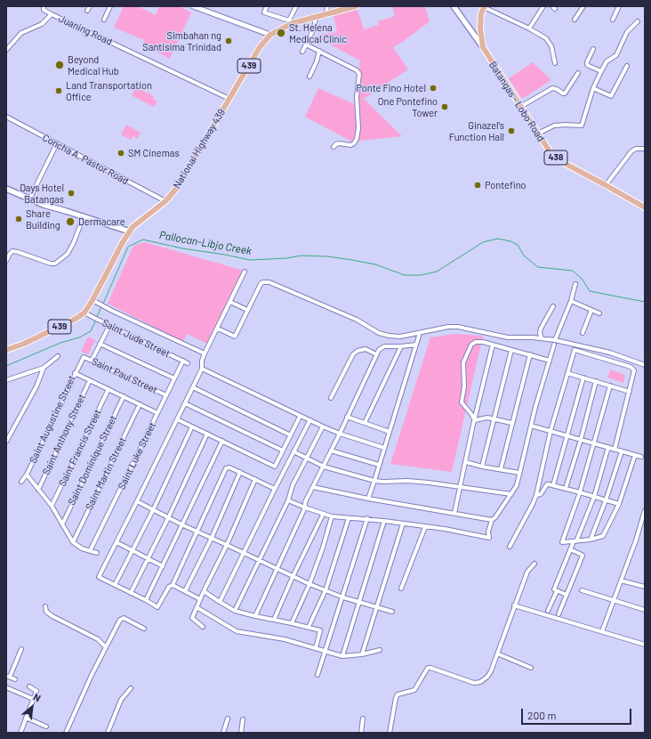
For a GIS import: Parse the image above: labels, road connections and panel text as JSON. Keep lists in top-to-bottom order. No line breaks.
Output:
{"streets":{"main road":["439","Batangas - Lobo Road","National Highway 439","438"],"street":["Juaning Road","Concha A. Pastor Road","Saint Jude Street","Saint Paul Street","Saint Augustine Street","Saint Anthony Street","Saint Francis Street","Saint Luke Street","Saint Dominique Street","Saint Martin Street"]},"crossings":[["Juaning Road","National Highway 439"],["Batangas - Lobo Road","438"],["National Highway 439","Concha A. Pastor Road"],["National Highway 439","Saint Jude Street"],["Saint Jude Street","Saint Luke Street"],["Saint Paul Street","Saint Augustine Street"],["Saint Paul Street","Saint Luke Street"]],"water":["Pallocan-Libjo Creek"],"places":["St. Helena Medical Clinic","Simbahan ng Santisima Trinidad","Beyond Medical Hub","Ponte Fino Hotel","Land Transportation Office","One Pontefino Tower","Ginazel's Function Hall","SM Cinemas","Pontefino","Days Hotel Batangas","Share Building","Dermacare"],"scale_bar":"200 m","north":"top right"}
